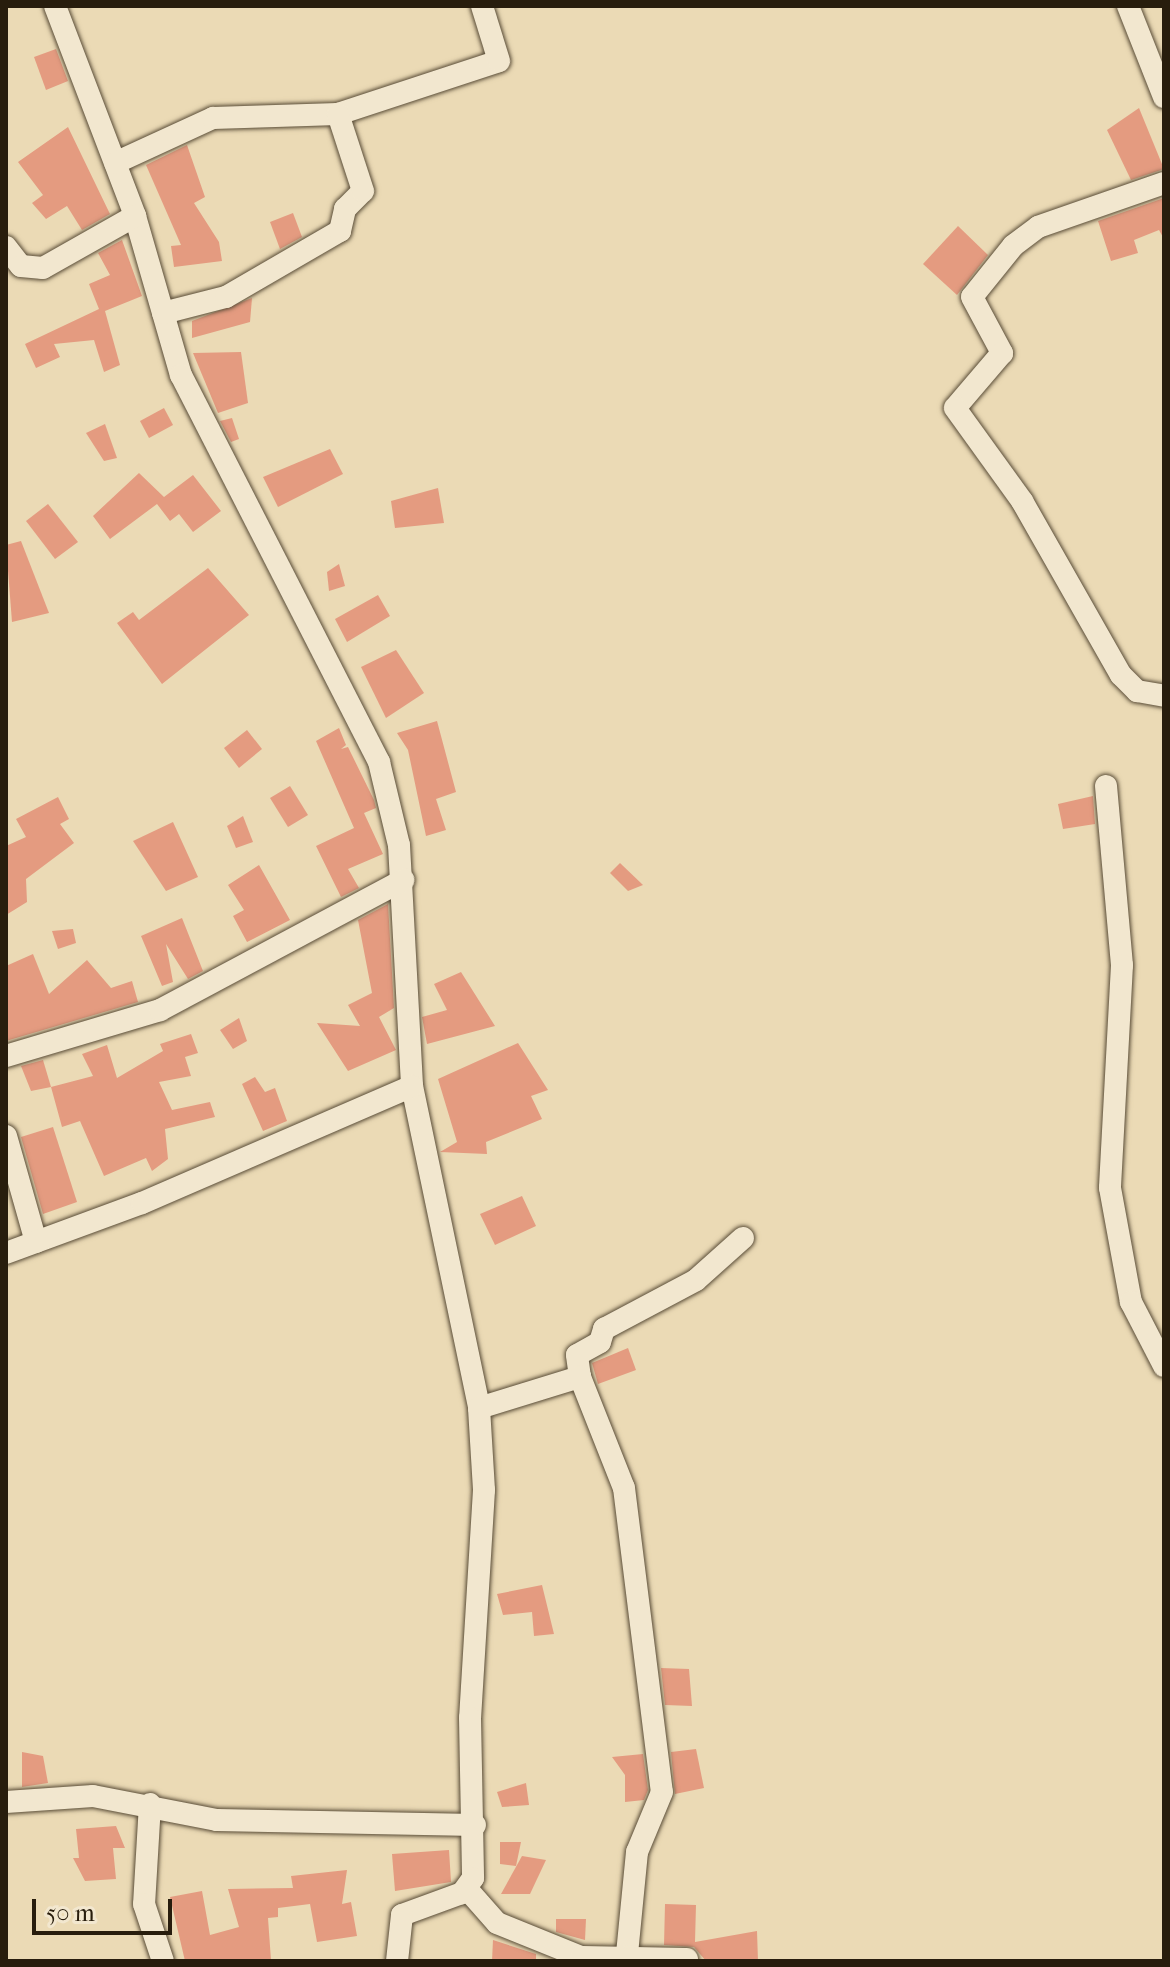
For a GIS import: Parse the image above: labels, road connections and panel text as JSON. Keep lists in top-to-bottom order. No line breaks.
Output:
{"scale_bar":"50 m"}
